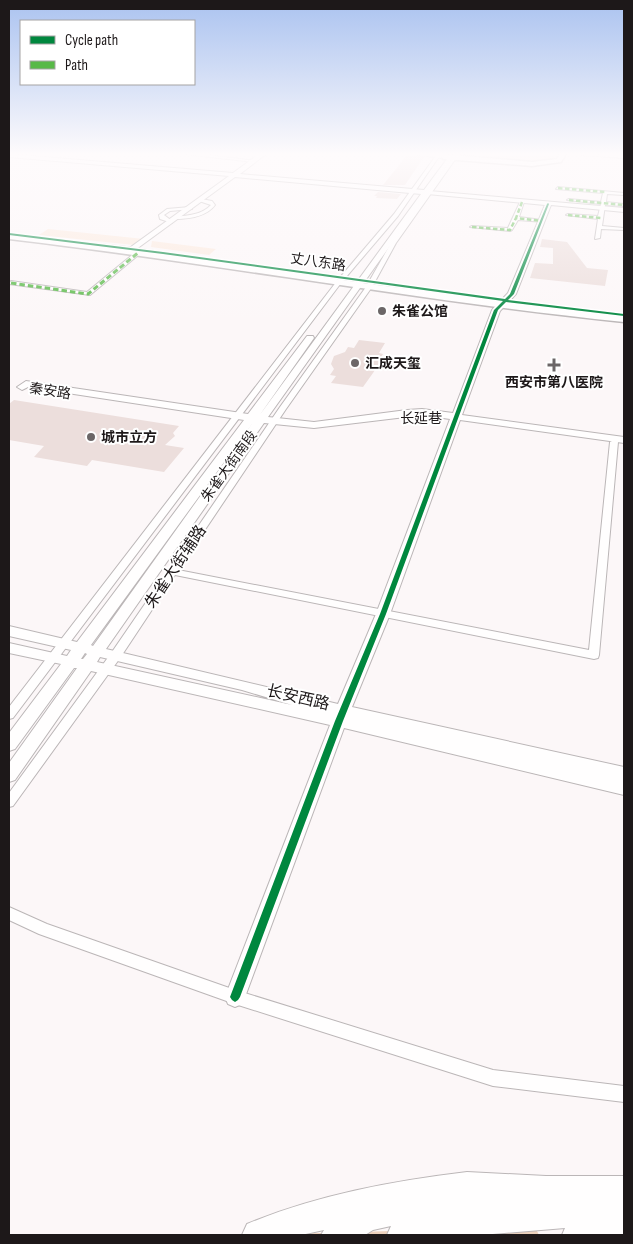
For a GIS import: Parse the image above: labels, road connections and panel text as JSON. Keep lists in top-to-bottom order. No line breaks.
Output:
{"streets":{"main road":["丈八东路"],"street":["秦安路","长延巷","朱雀大街南段","朱雀大街辅路","长安西路"]},"crossings":[["丈八东路","朱雀大街南段"],["丈八东路","朱雀大街辅路"],["秦安路","长延巷"],["秦安路","朱雀大街南段"],["秦安路","朱雀大街辅路"],["长延巷","朱雀大街南段"],["长延巷","朱雀大街辅路"],["朱雀大街南段","朱雀大街辅路"],["朱雀大街南段","长安西路"],["朱雀大街辅路","长安西路"]],"places":{"other":["朱雀公馆","汇成天玺","城市立方"],"health":["西安市第八医院"]},"legend":["Cycle path","Path"]}
